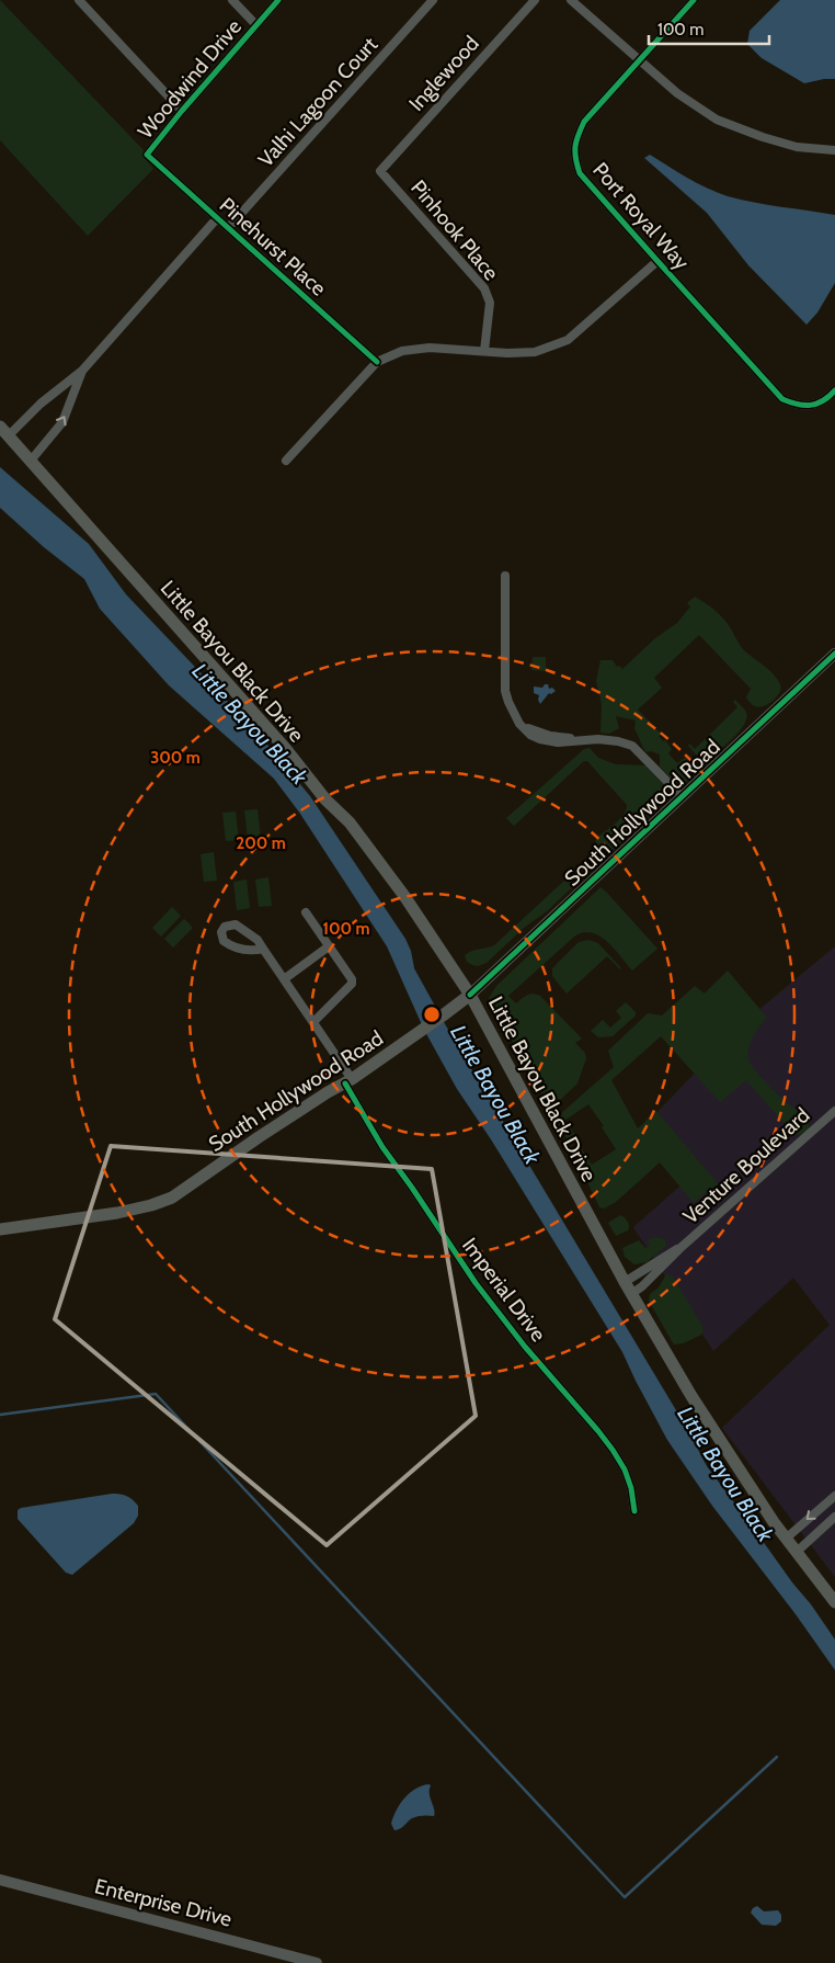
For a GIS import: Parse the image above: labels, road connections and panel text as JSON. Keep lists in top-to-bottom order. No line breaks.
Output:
{"streets":{"main road":["Little Bayou Black Drive","South Hollywood Road"],"street":["Inglewood","Woodwind Drive","Valhi Lagoon Court","Port Royal Way","Pinhook Place","Pinehurst Place","Venture Boulevard","Imperial Drive","Enterprise Drive"]},"crossings":[["Inglewood","Pinhook Place"],["Woodwind Drive","Pinehurst Place"],["Valhi Lagoon Court","Pinehurst Place"],["Little Bayou Black Drive","South Hollywood Road"],["Little Bayou Black Drive","Venture Boulevard"],["South Hollywood Road","Imperial Drive"]],"water":["Little Bayou Black"],"scale_bar":"100 m","rings":["300 m","200 m","100 m"]}
